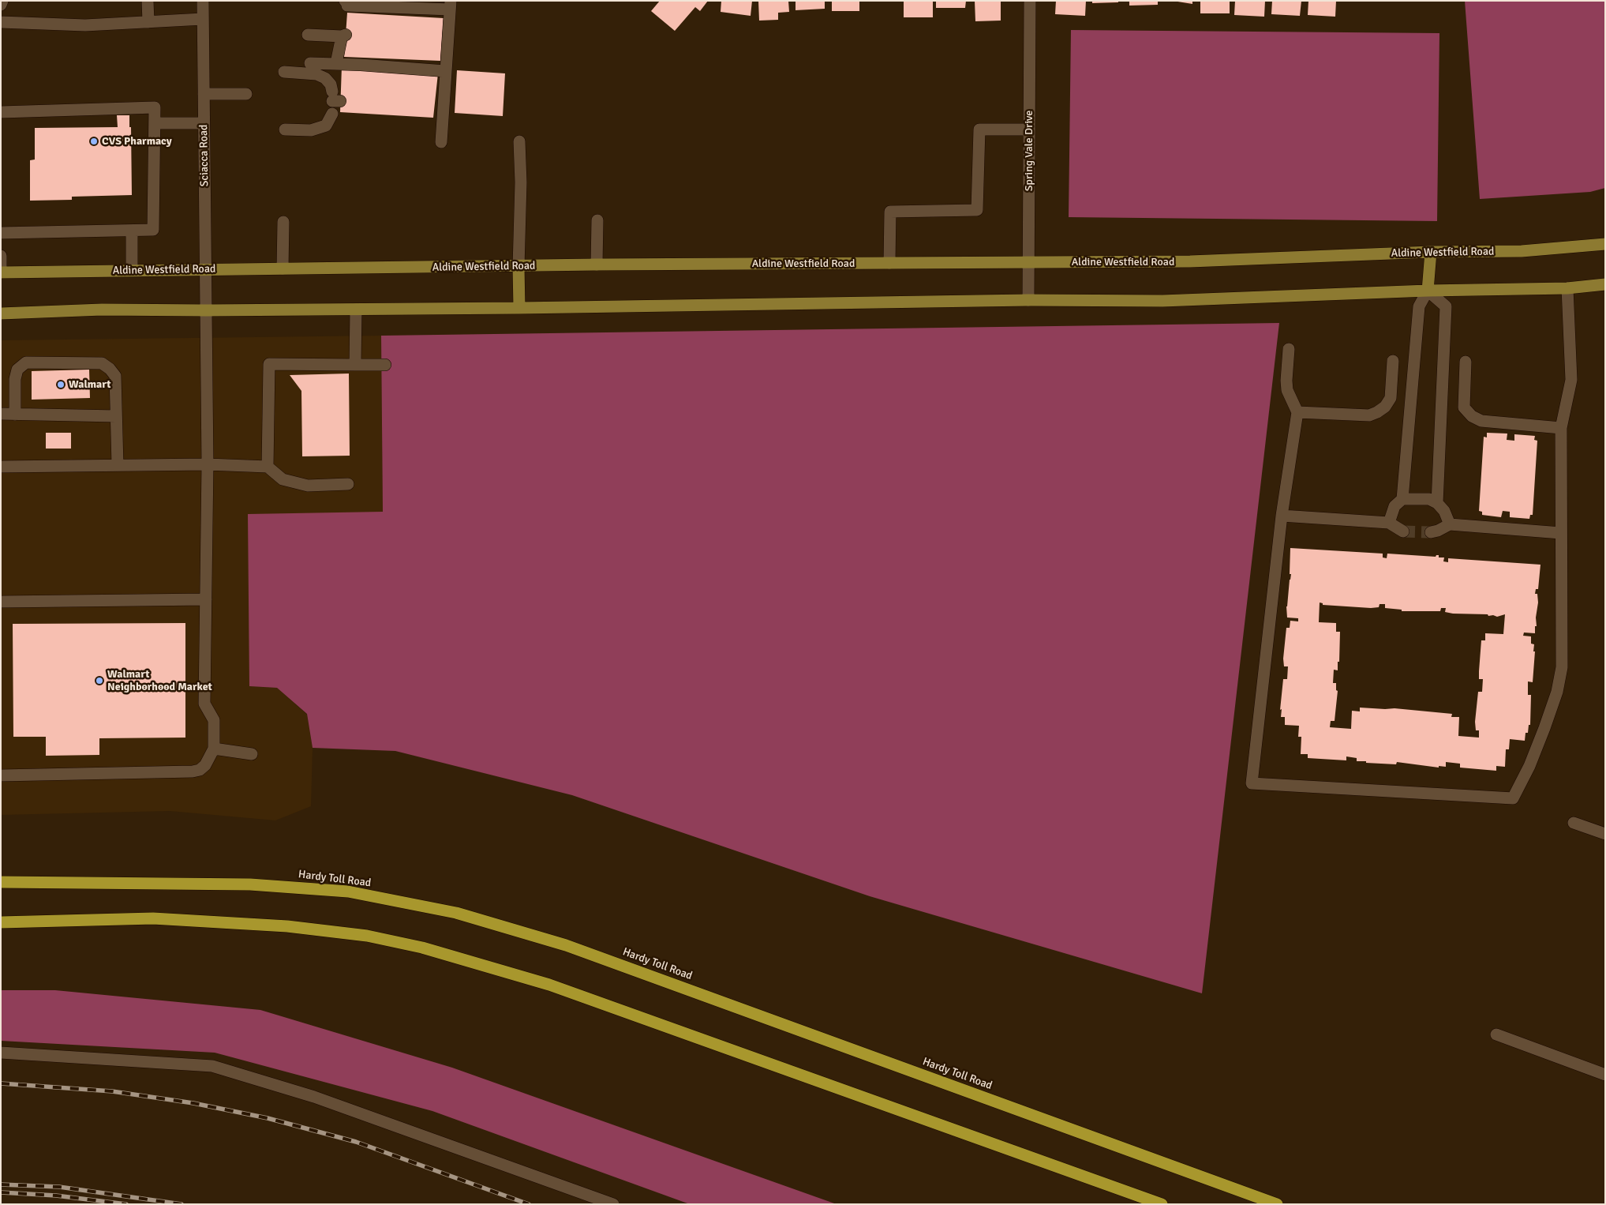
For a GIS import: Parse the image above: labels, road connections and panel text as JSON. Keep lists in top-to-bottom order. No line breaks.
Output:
{"streets":{"highway":["Hardy Toll Road"],"main road":["Aldine Westfield Road"],"street":["Spring Vale Drive","Sciacca Road"]},"crossings":[["Spring Vale Drive","Aldine Westfield Road"],["Sciacca Road","Aldine Westfield Road"]],"places":["CVS Pharmacy","Walmart","Walmart Neighborhood Market"]}
